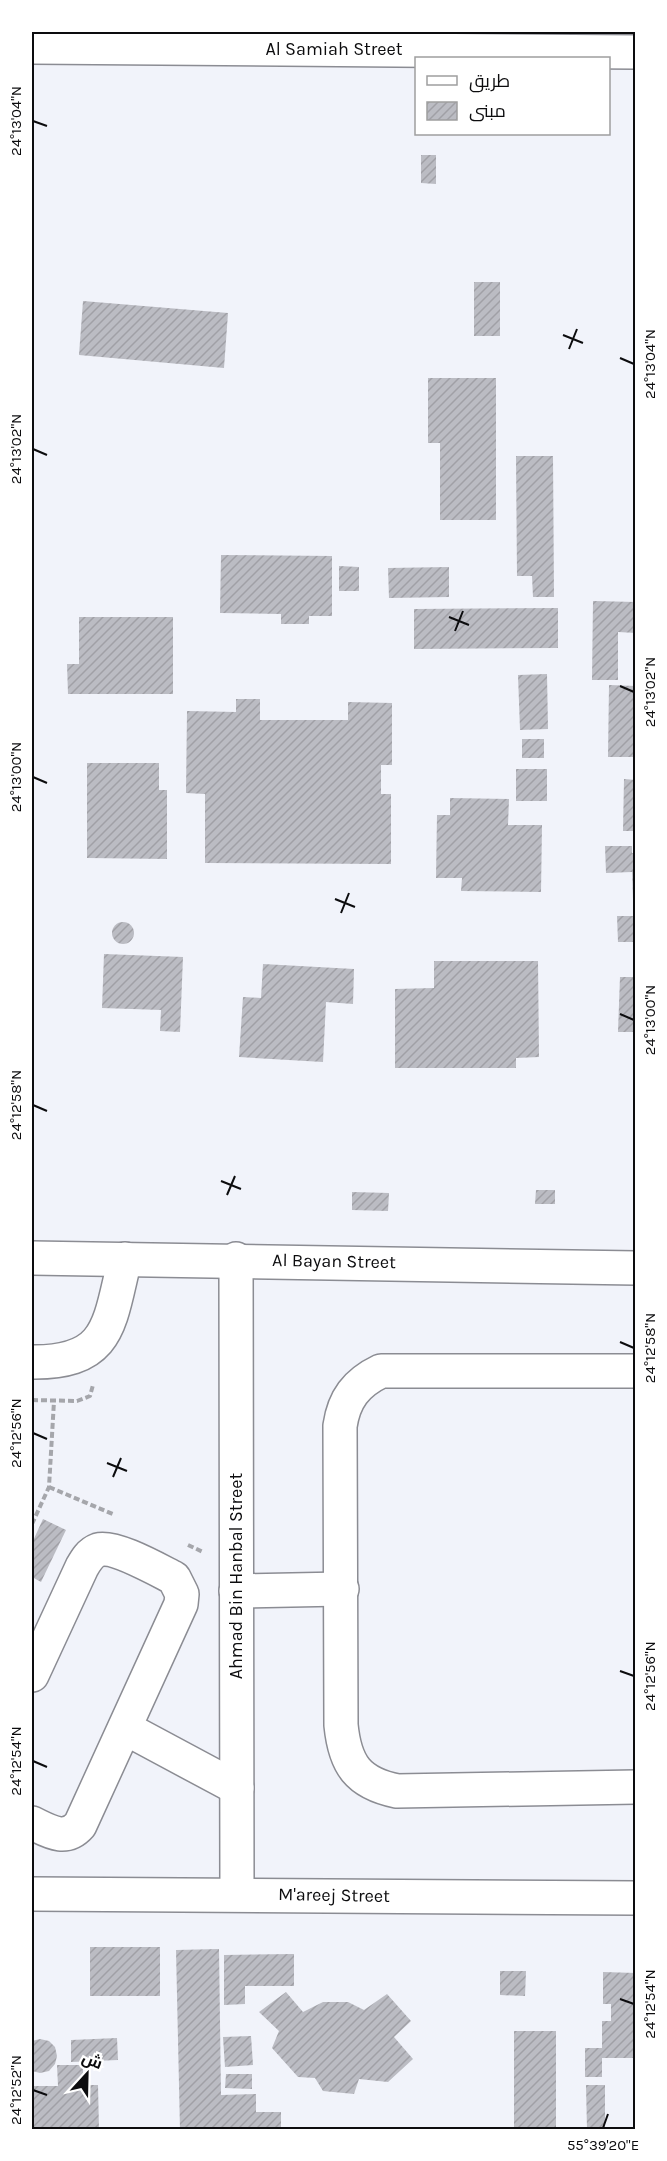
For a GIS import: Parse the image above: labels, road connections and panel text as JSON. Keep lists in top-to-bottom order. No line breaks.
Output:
{"streets":{"street":["Al Samiah Street","Al Bayan Street","Ahmad Bin Hanbal Street","M'areej Street"]},"crossings":[["Al Bayan Street","Ahmad Bin Hanbal Street"],["Ahmad Bin Hanbal Street","M'areej Street"]],"legend":["طريق","مبنى"],"north":"top","coordinates":["24°13'04\"N","24°13'02\"N","24°13'00\"N","24°12'58\"N","24°12'56\"N","24°12'54\"N","24°12'52\"N","55°39'20\"E"]}
